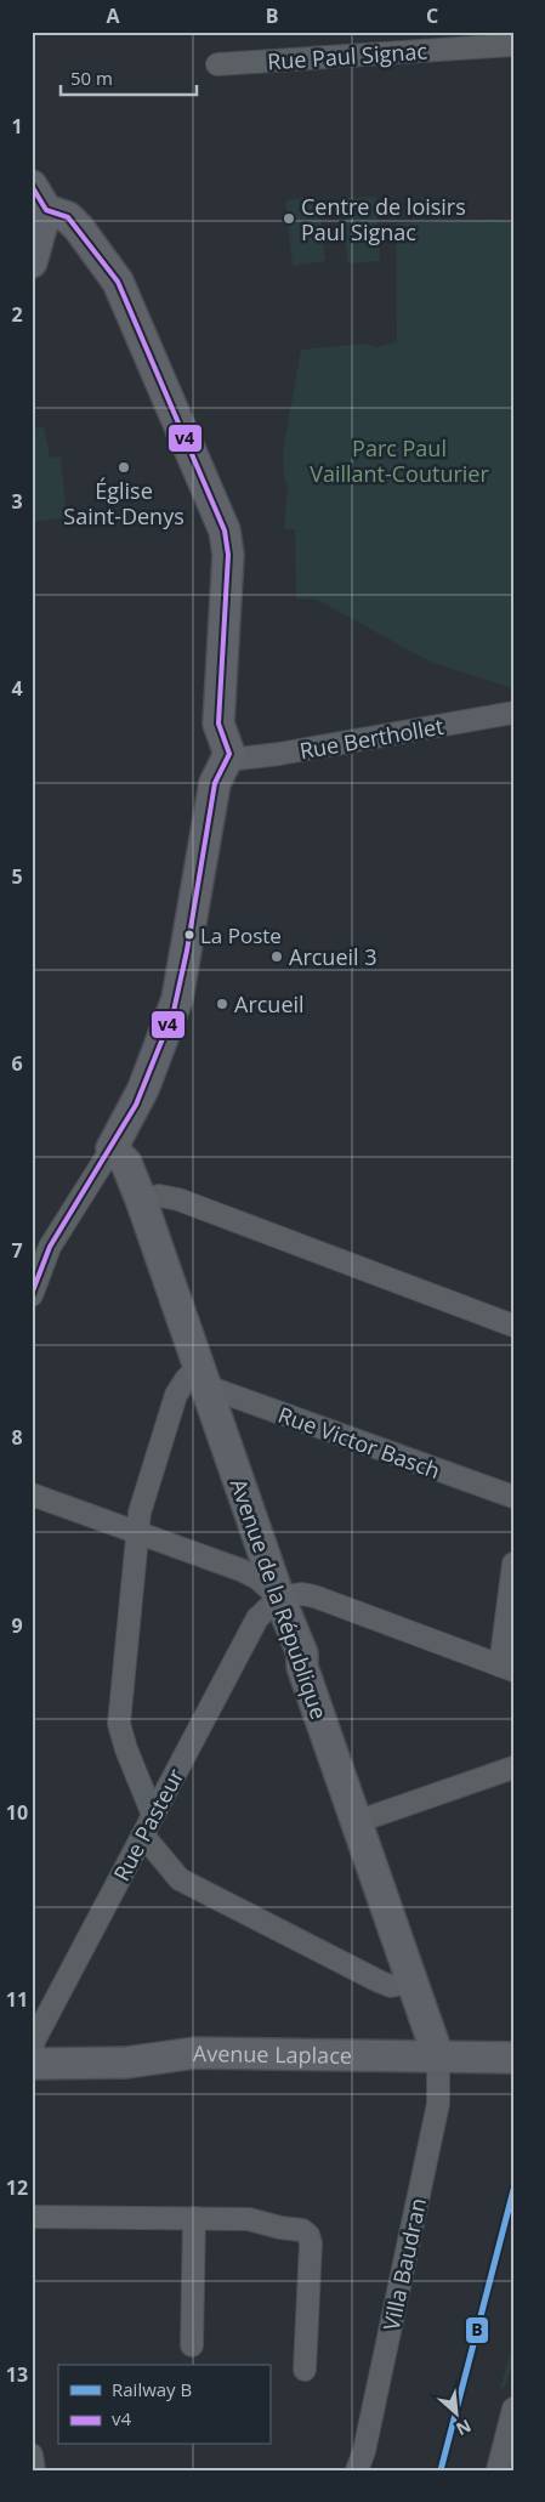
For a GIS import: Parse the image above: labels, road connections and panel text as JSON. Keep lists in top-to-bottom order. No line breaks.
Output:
{"streets":{"street":["Rue Paul Signac","Rue Berthollet","Rue Victor Basch","Avenue de la République","Rue Pasteur","Avenue Laplace","Villa Baudran"]},"crossings":[["Rue Victor Basch","Avenue de la République"],["Avenue de la République","Rue Pasteur"],["Avenue de la République","Avenue Laplace"],["Avenue de la République","Villa Baudran"],["Rue Pasteur","Avenue Laplace"],["Avenue Laplace","Villa Baudran"]],"parks":["Parc Paul Vaillant-Couturier"],"places":["Centre de loisirs Paul Signac","Église Saint-Denys","La Poste","Arcueil 3","Arcueil"],"lines":["transit line v4","rail line B"],"legend":["Railway B","v4"],"scale_bar":"50 m","north":"bottom right","grid":{"columns":["A","B","C"],"rows":["1","2","3","4","5","6","7","8","9","10","11","12","13"]}}
